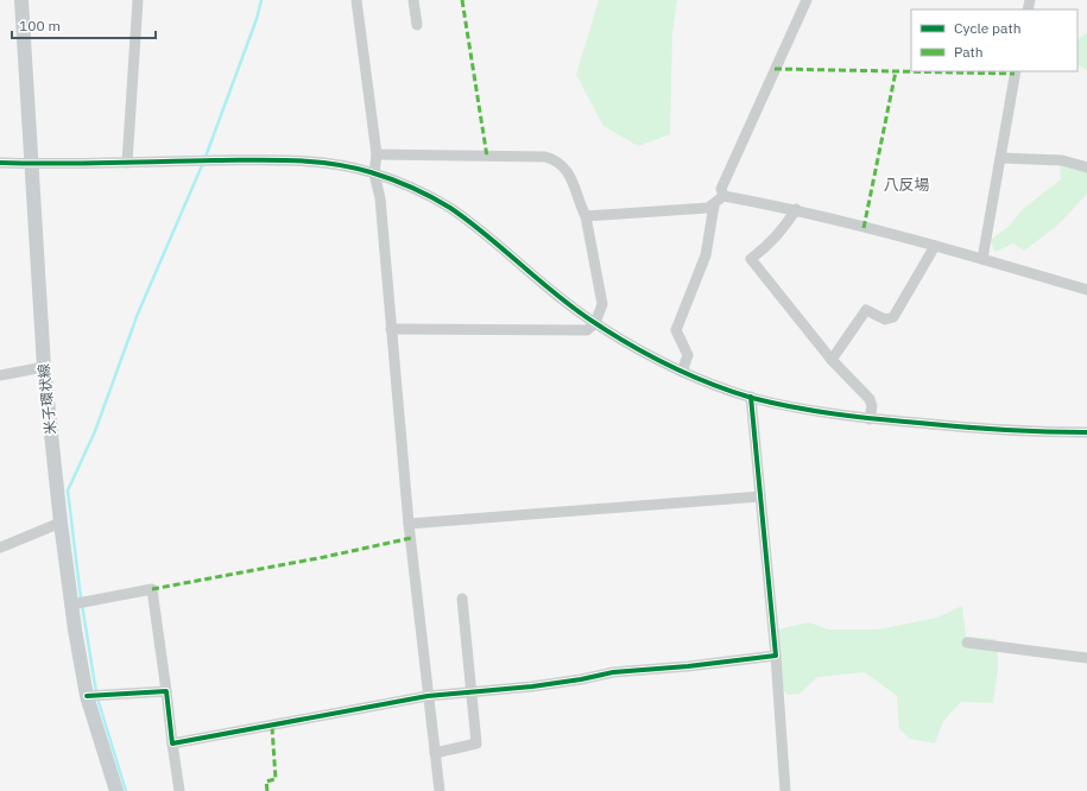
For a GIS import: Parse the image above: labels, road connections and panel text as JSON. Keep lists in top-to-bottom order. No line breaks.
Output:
{"streets":{"main road":["米子環状線"]},"districts":["八反場"],"legend":["Cycle path","Path"],"scale_bar":"100 m"}
